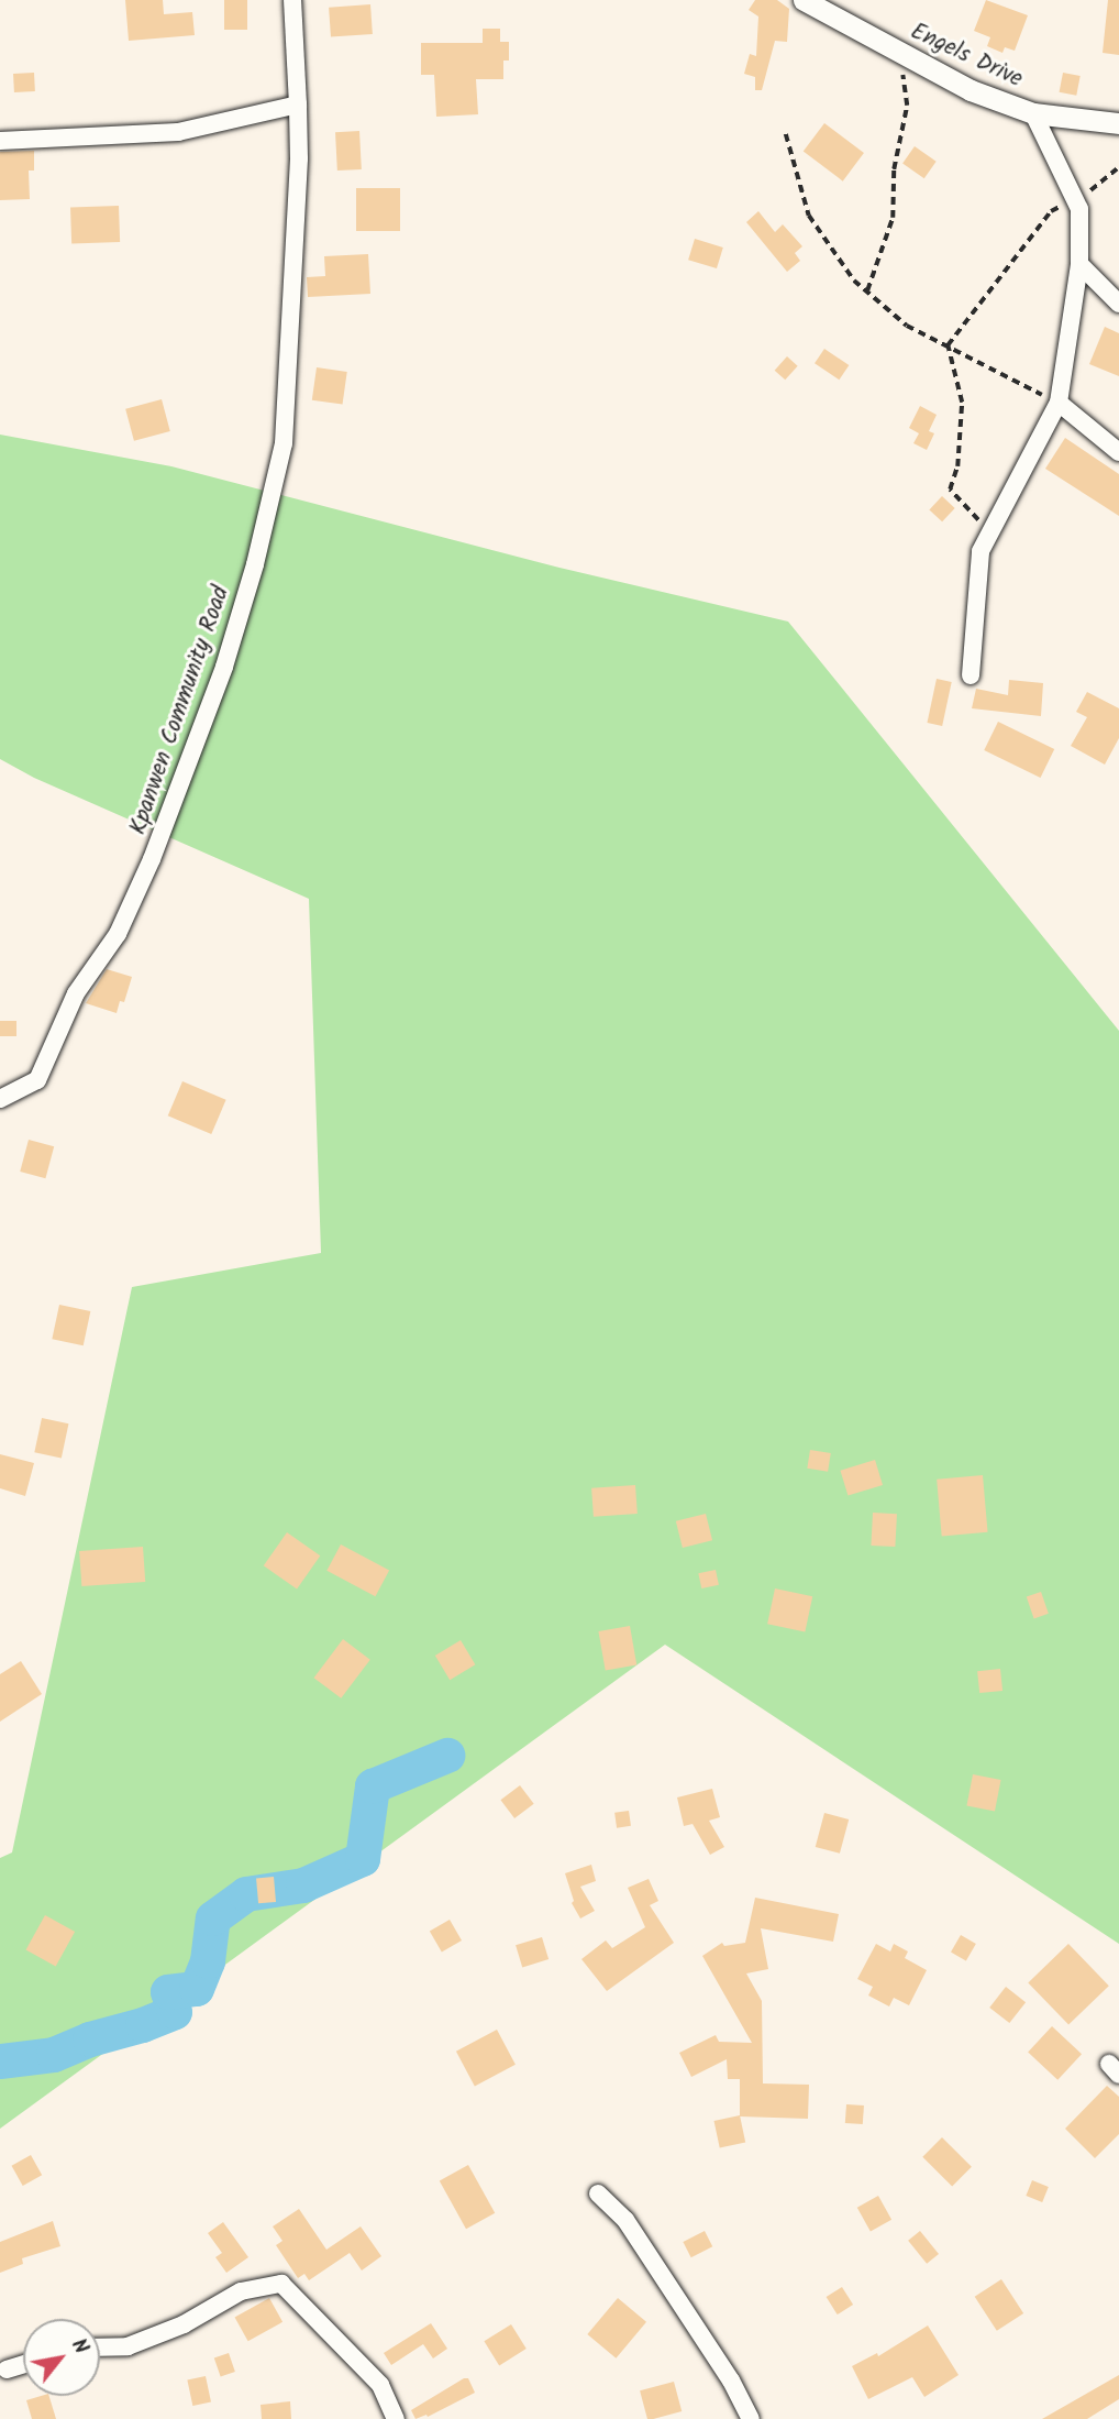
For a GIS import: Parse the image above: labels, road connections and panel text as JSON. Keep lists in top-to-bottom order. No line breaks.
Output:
{"streets":{"street":["Engels Drive","Kpanwen Community Road"]},"north":"top right"}
